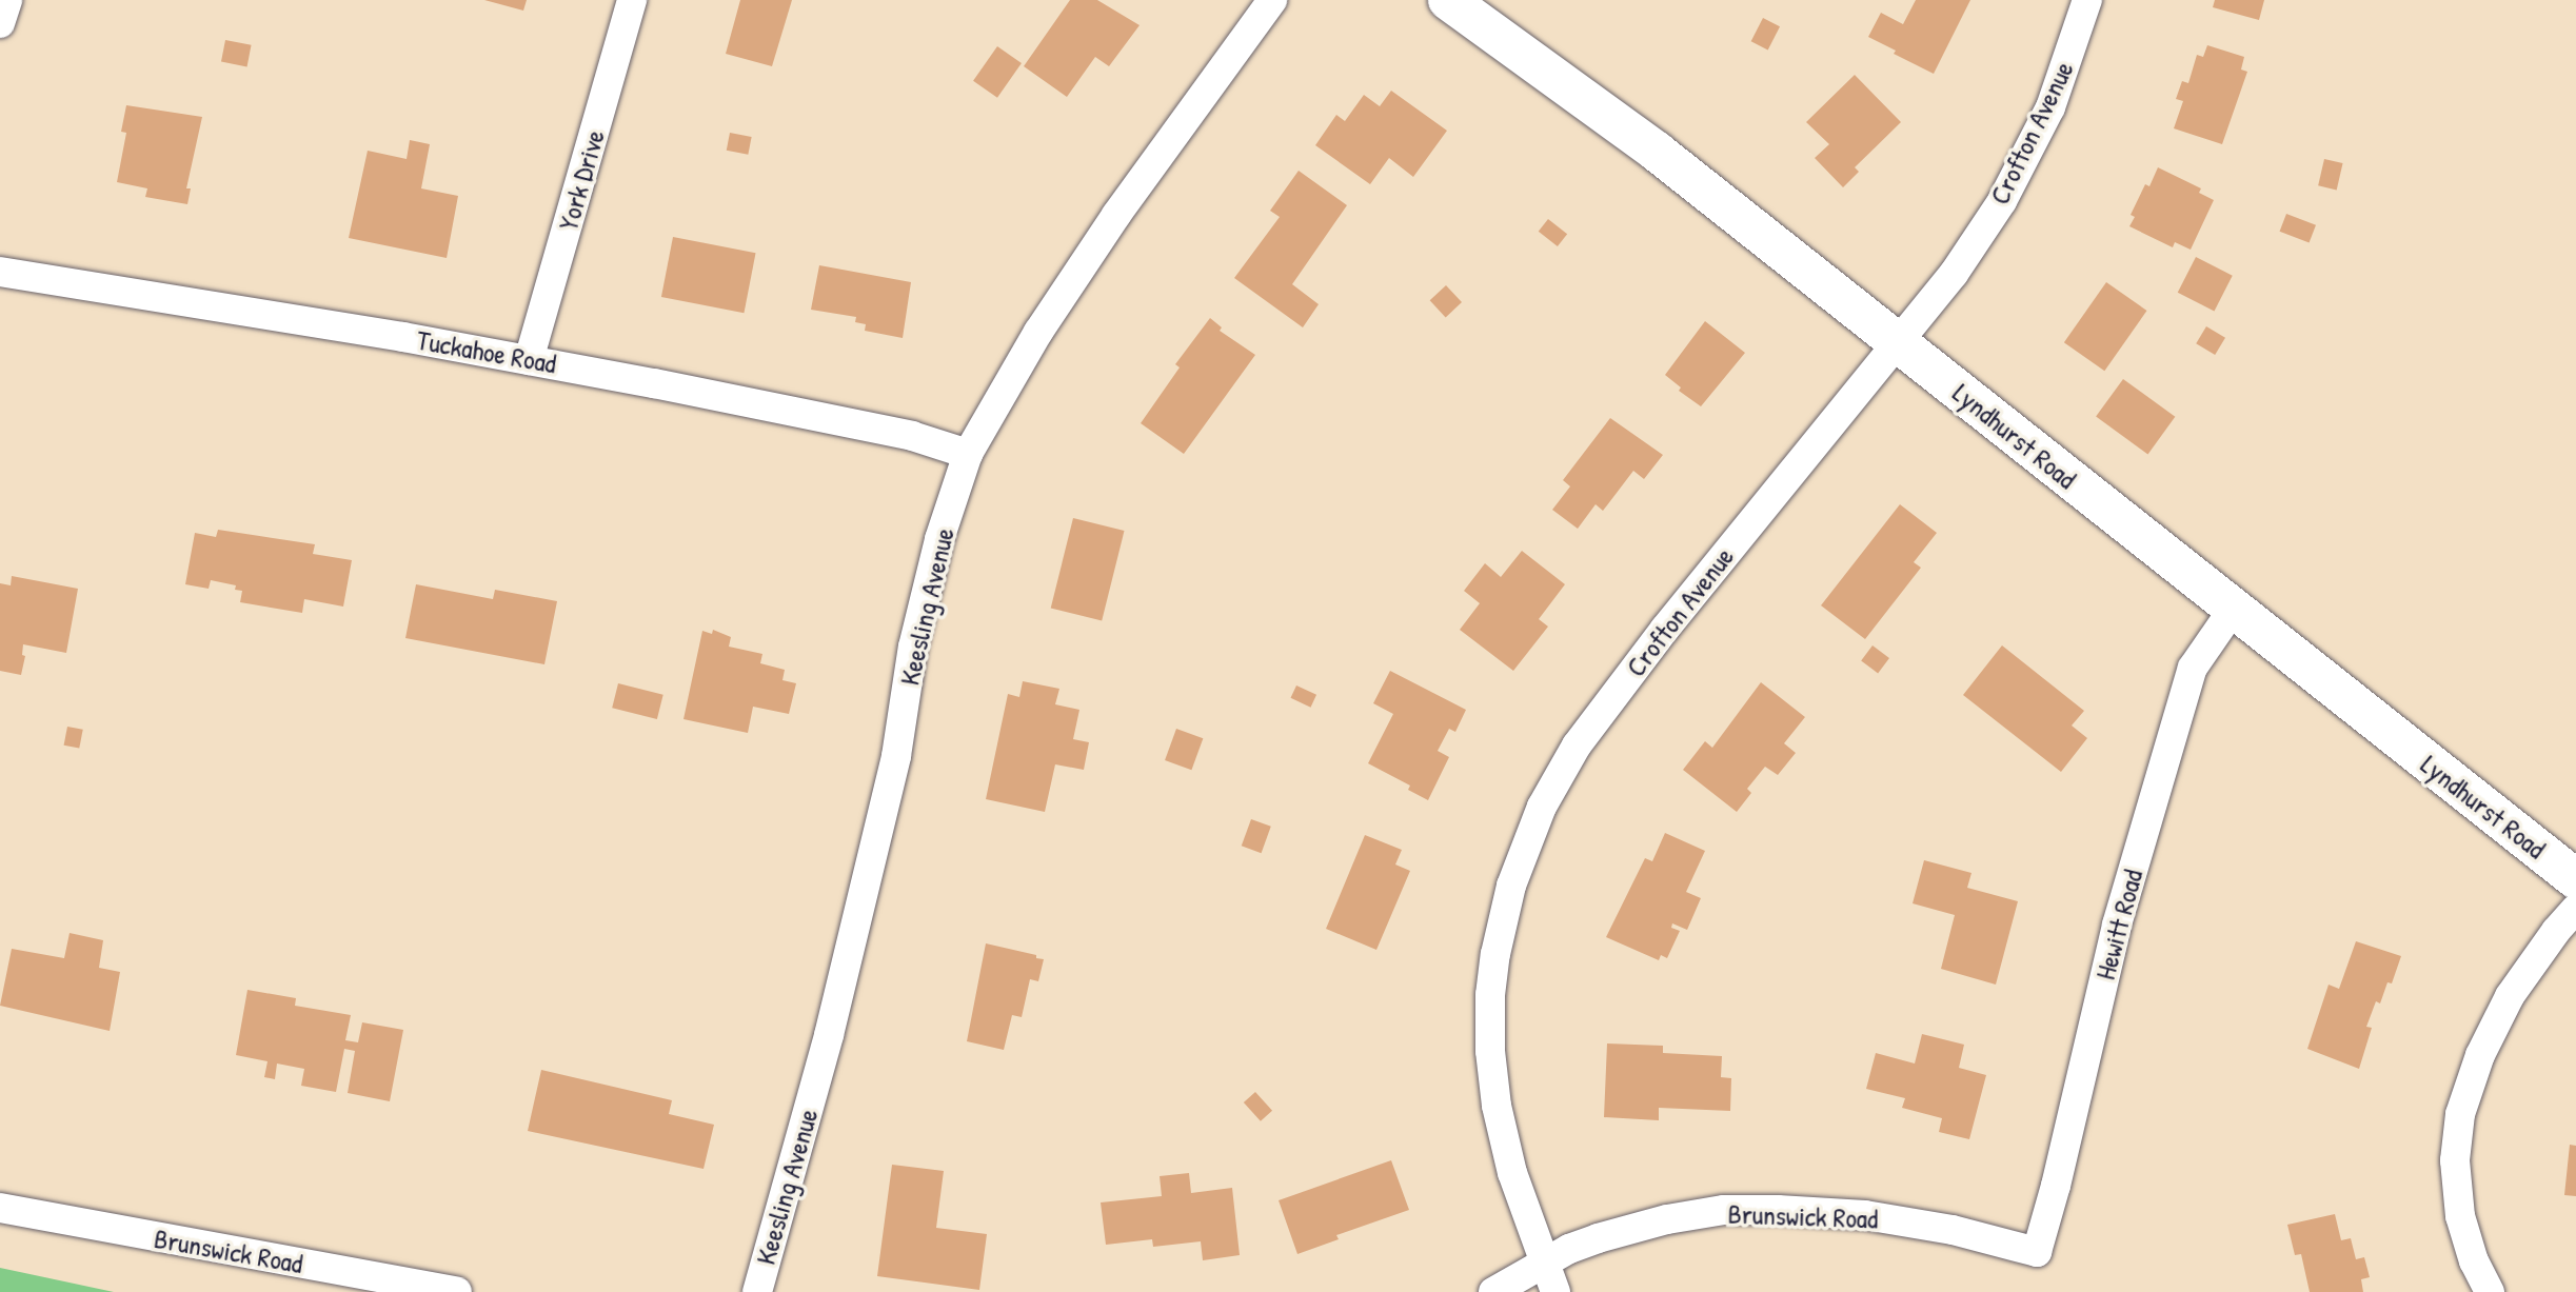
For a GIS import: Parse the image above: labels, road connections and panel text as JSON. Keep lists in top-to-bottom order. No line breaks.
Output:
{"streets":{"main road":["Lyndhurst Road"],"street":["Crofton Avenue","York Drive","Tuckahoe Road","Keesling Avenue","Hewitt Road","Brunswick Road"]},"crossings":[["Crofton Avenue","Lyndhurst Road"],["Crofton Avenue","Brunswick Road"],["York Drive","Tuckahoe Road"],["Tuckahoe Road","Keesling Avenue"],["Lyndhurst Road","Hewitt Road"],["Hewitt Road","Brunswick Road"]]}
